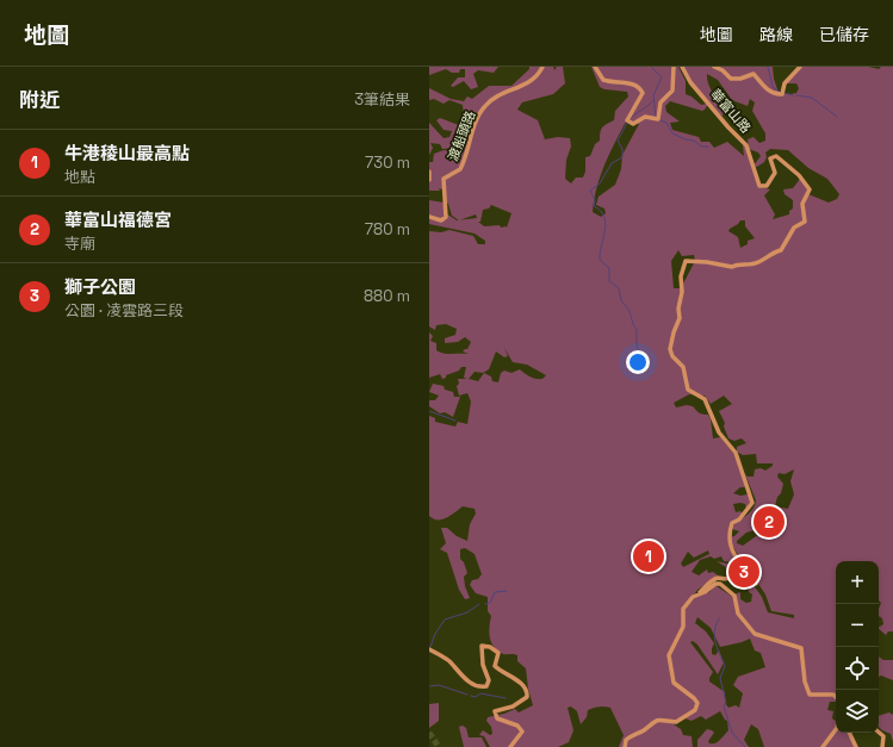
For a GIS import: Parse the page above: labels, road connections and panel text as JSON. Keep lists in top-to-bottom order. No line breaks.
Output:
{"streets":{"street":["華富山路","渡船頭路"]},"page":{"header":"地圖","nav":["地圖","路線","已儲存"],"heading":["附近","3筆結果"],"list":[{"mark":"1","name":"牛港稜山最高點","note":"地點","value":"730 m"},{"mark":"2","name":"華富山福德宮","note":"寺廟","value":"780 m"},{"mark":"3","name":"獅子公園","note":"公園 · 凌雲路三段","value":"880 m"}],"pins":["2","1","3"],"map_buttons":["+","−"]}}
